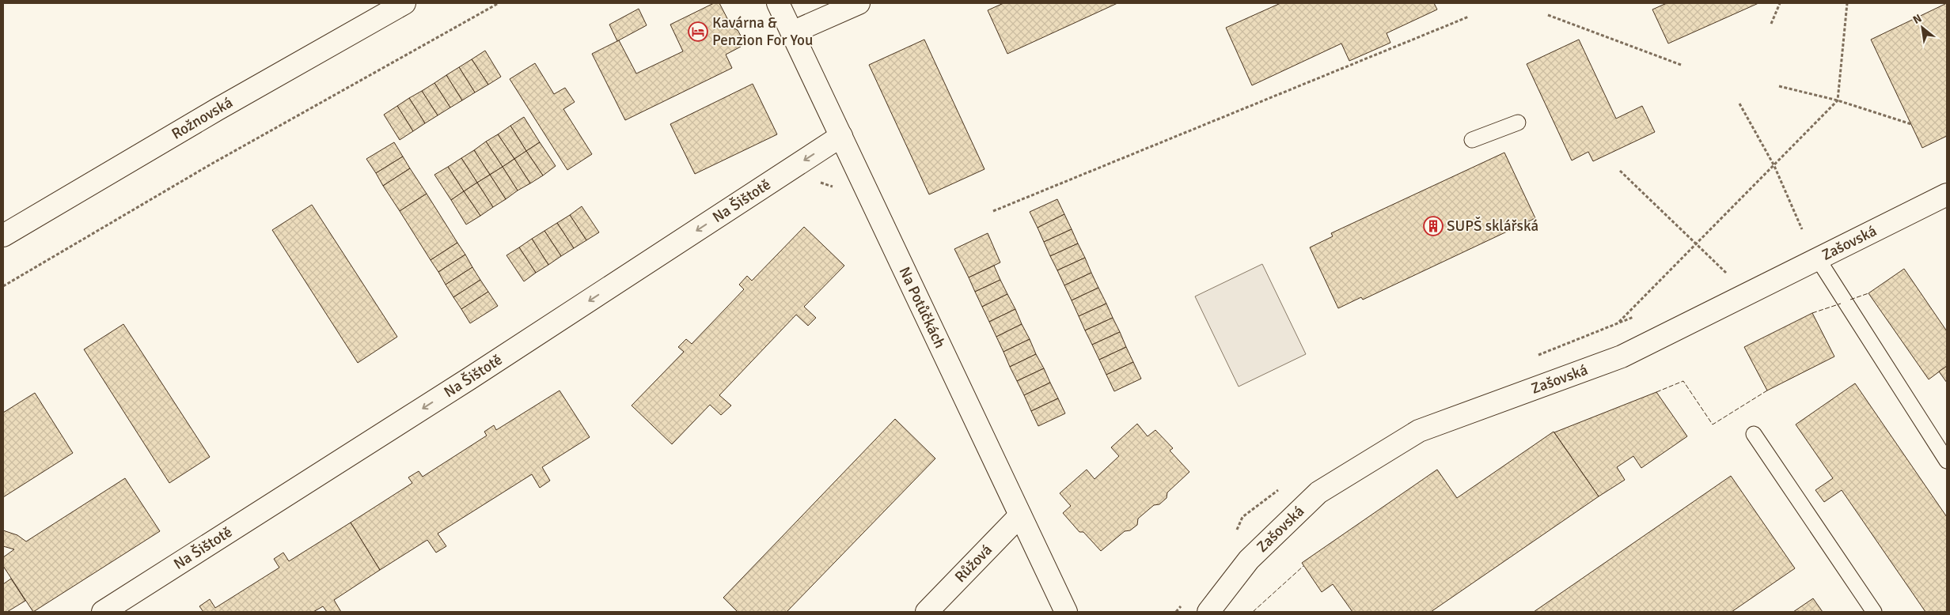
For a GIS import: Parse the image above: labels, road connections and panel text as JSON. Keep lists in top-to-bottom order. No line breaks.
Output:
{"streets":{"street":["Rožnovská","Na Šištotě","Zašovská","Na Potůčkách","Růžová"]},"crossings":[["Na Šištotě","Na Potůčkách"],["Na Potůčkách","Růžová"]],"one_way":["Na Šištotě"],"places":{"hotel":["Kavárna & Penzion For You"],"building":["SUPŠ sklářská"]},"north":"top left"}
